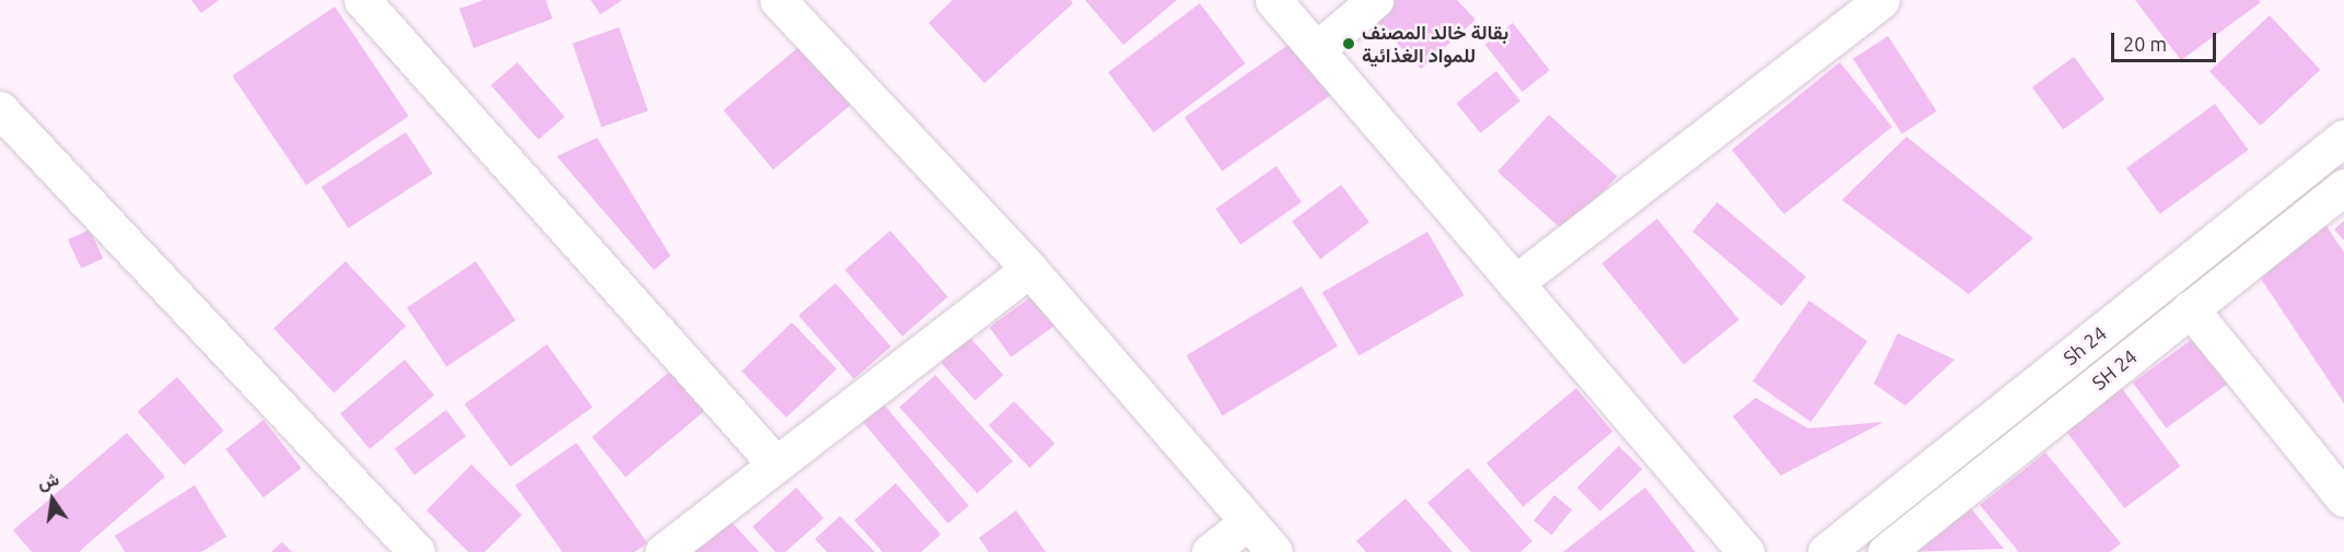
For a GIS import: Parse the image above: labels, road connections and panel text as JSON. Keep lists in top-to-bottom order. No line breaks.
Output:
{"streets":{"street":["Sh 24","SH 24"]},"places":["بقالة خالد المصنف للمواد الغذائية"],"scale_bar":"20 m","north":"top"}
